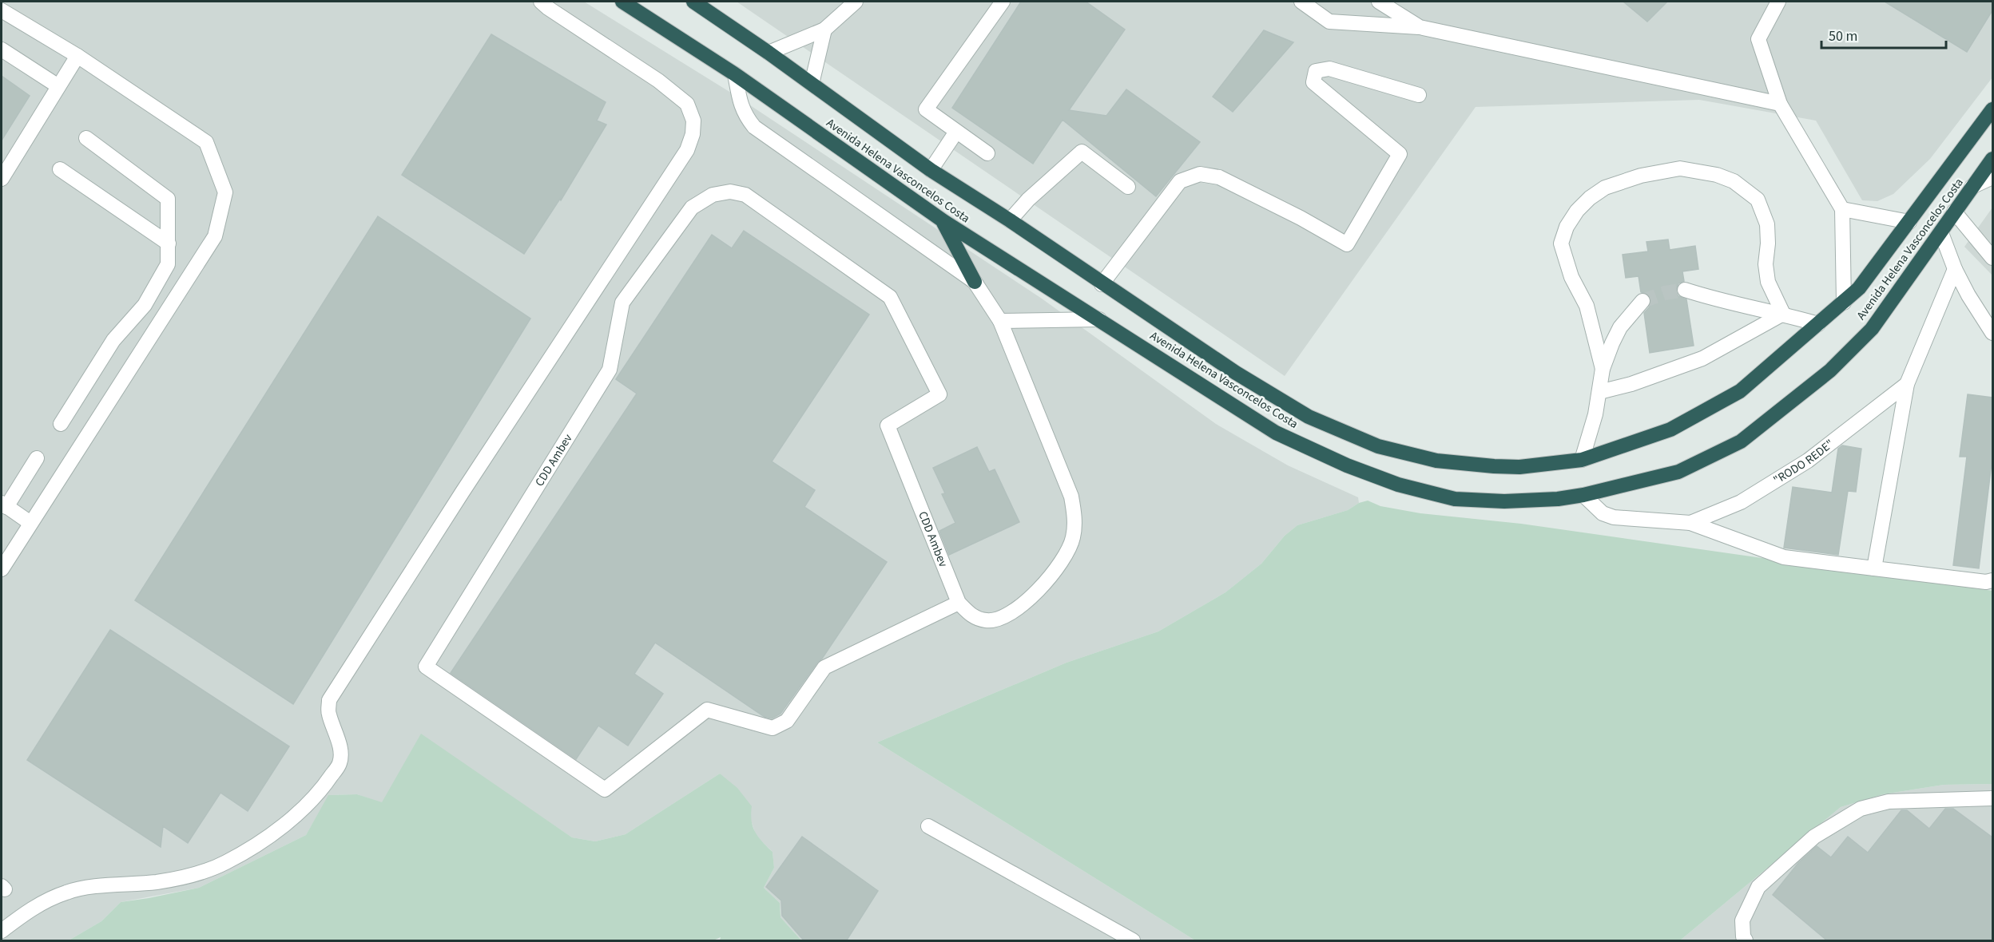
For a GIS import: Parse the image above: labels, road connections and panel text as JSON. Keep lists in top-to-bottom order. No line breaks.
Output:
{"streets":{"highway":["Avenida Helena Vasconcelos Costa"],"lane":["CDD Ambev","\"RODO REDE\""]},"crossings":[["Avenida Helena Vasconcelos Costa","\"RODO REDE\""]],"scale_bar":"50 m"}
